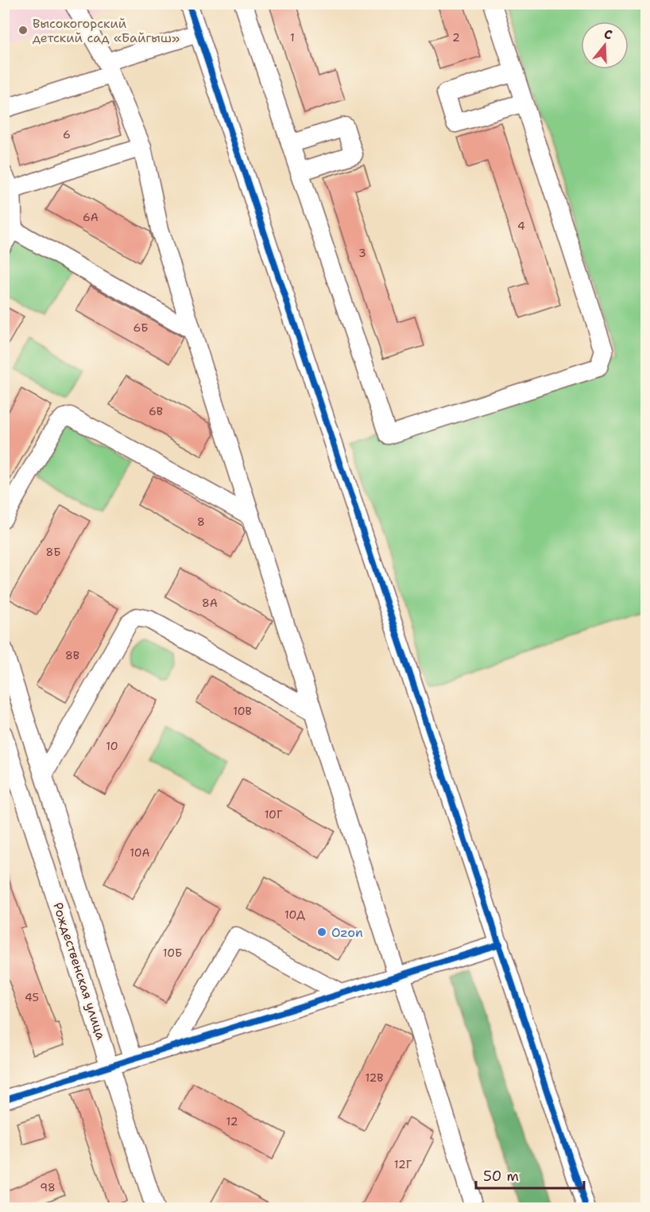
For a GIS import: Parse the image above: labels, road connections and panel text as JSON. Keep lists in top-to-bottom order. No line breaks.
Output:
{"streets":{"street":["Рождественская улица"]},"places":["Высокогорский детский сад «Байгыш»","Ozon"],"house_numbers":["1","2","6","6А","4","3","6Б","6В","8","8Б","8А","8В","10В","10","10Г","10А","10Д","10Б","45","12В","12","12Г","98"],"scale_bar":"50 m","north":"top"}
